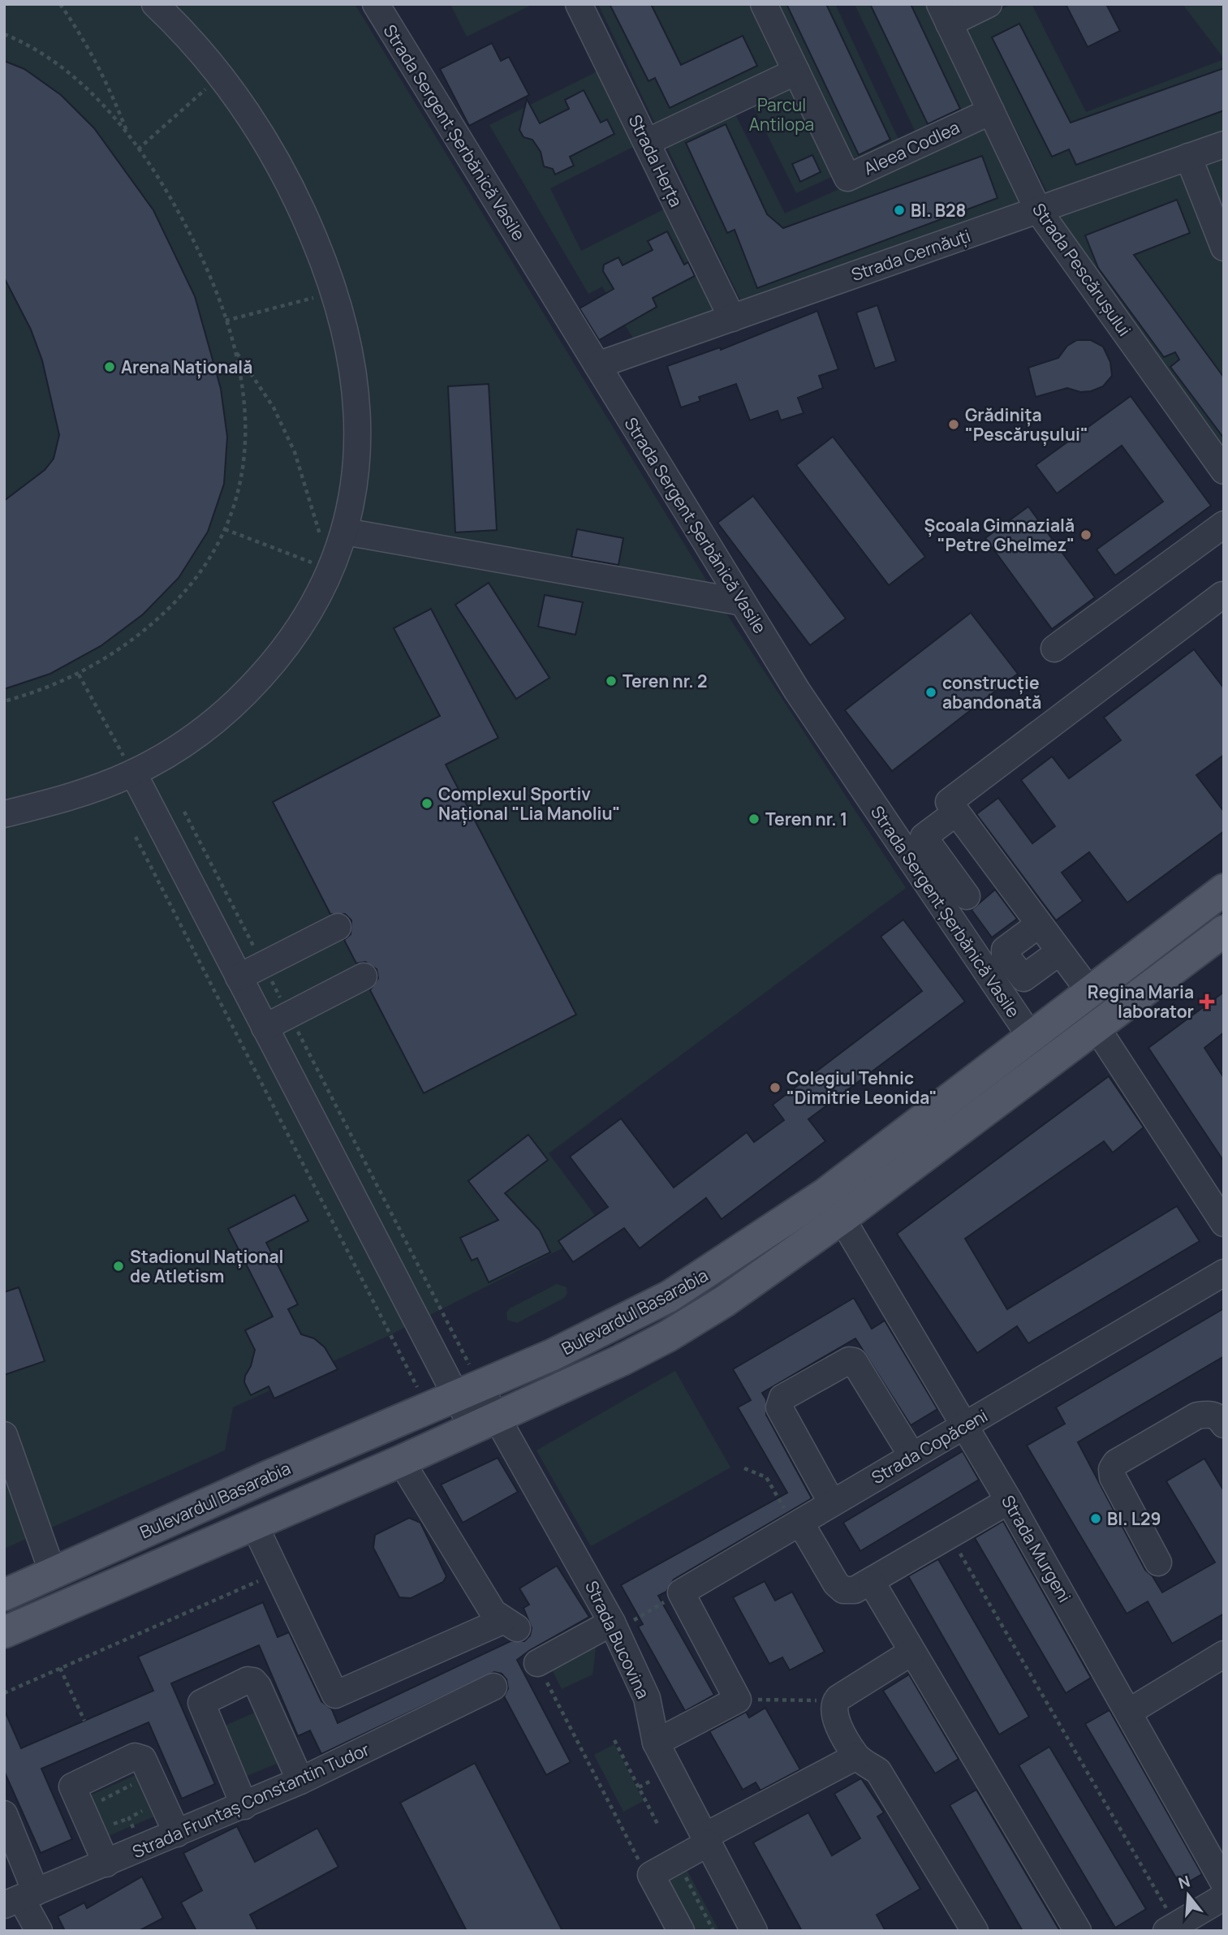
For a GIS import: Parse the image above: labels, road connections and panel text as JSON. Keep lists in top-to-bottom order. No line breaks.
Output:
{"streets":{"main road":["Bulevardul Basarabia"],"street":["Strada Sergent Șerbănică Vasile","Aleea Codlea","Strada Herța","Strada Cernăuți","Strada Pescărușului","Strada Copăceni","Strada Murgeni","Strada Bucovina","Strada Fruntaș Constantin Tudor"]},"crossings":[["Strada Sergent Șerbănică Vasile","Strada Cernăuți"],["Strada Sergent Șerbănică Vasile","Bulevardul Basarabia"],["Aleea Codlea","Strada Pescărușului"],["Strada Herța","Strada Cernăuți"],["Strada Cernăuți","Strada Pescărușului"],["Bulevardul Basarabia","Strada Murgeni"],["Bulevardul Basarabia","Strada Bucovina"],["Strada Copăceni","Strada Murgeni"]],"parks":["Parcul Antilopa"],"places":{"other":["Bl. B28","Arena Națională","Grădinița \"Pescărușului\"","Școala Gimnazială \"Petre Ghelmez\"","Teren nr. 2","construcție abandonată","Complexul Sportiv Național \"Lia Manoliu\"","Teren nr. 1","Colegiul Tehnic \"Dimitrie Leonida\"","Stadionul Național de Atletism","Bl. L29"],"health":["Regina Maria laborator"]},"north":"top"}
